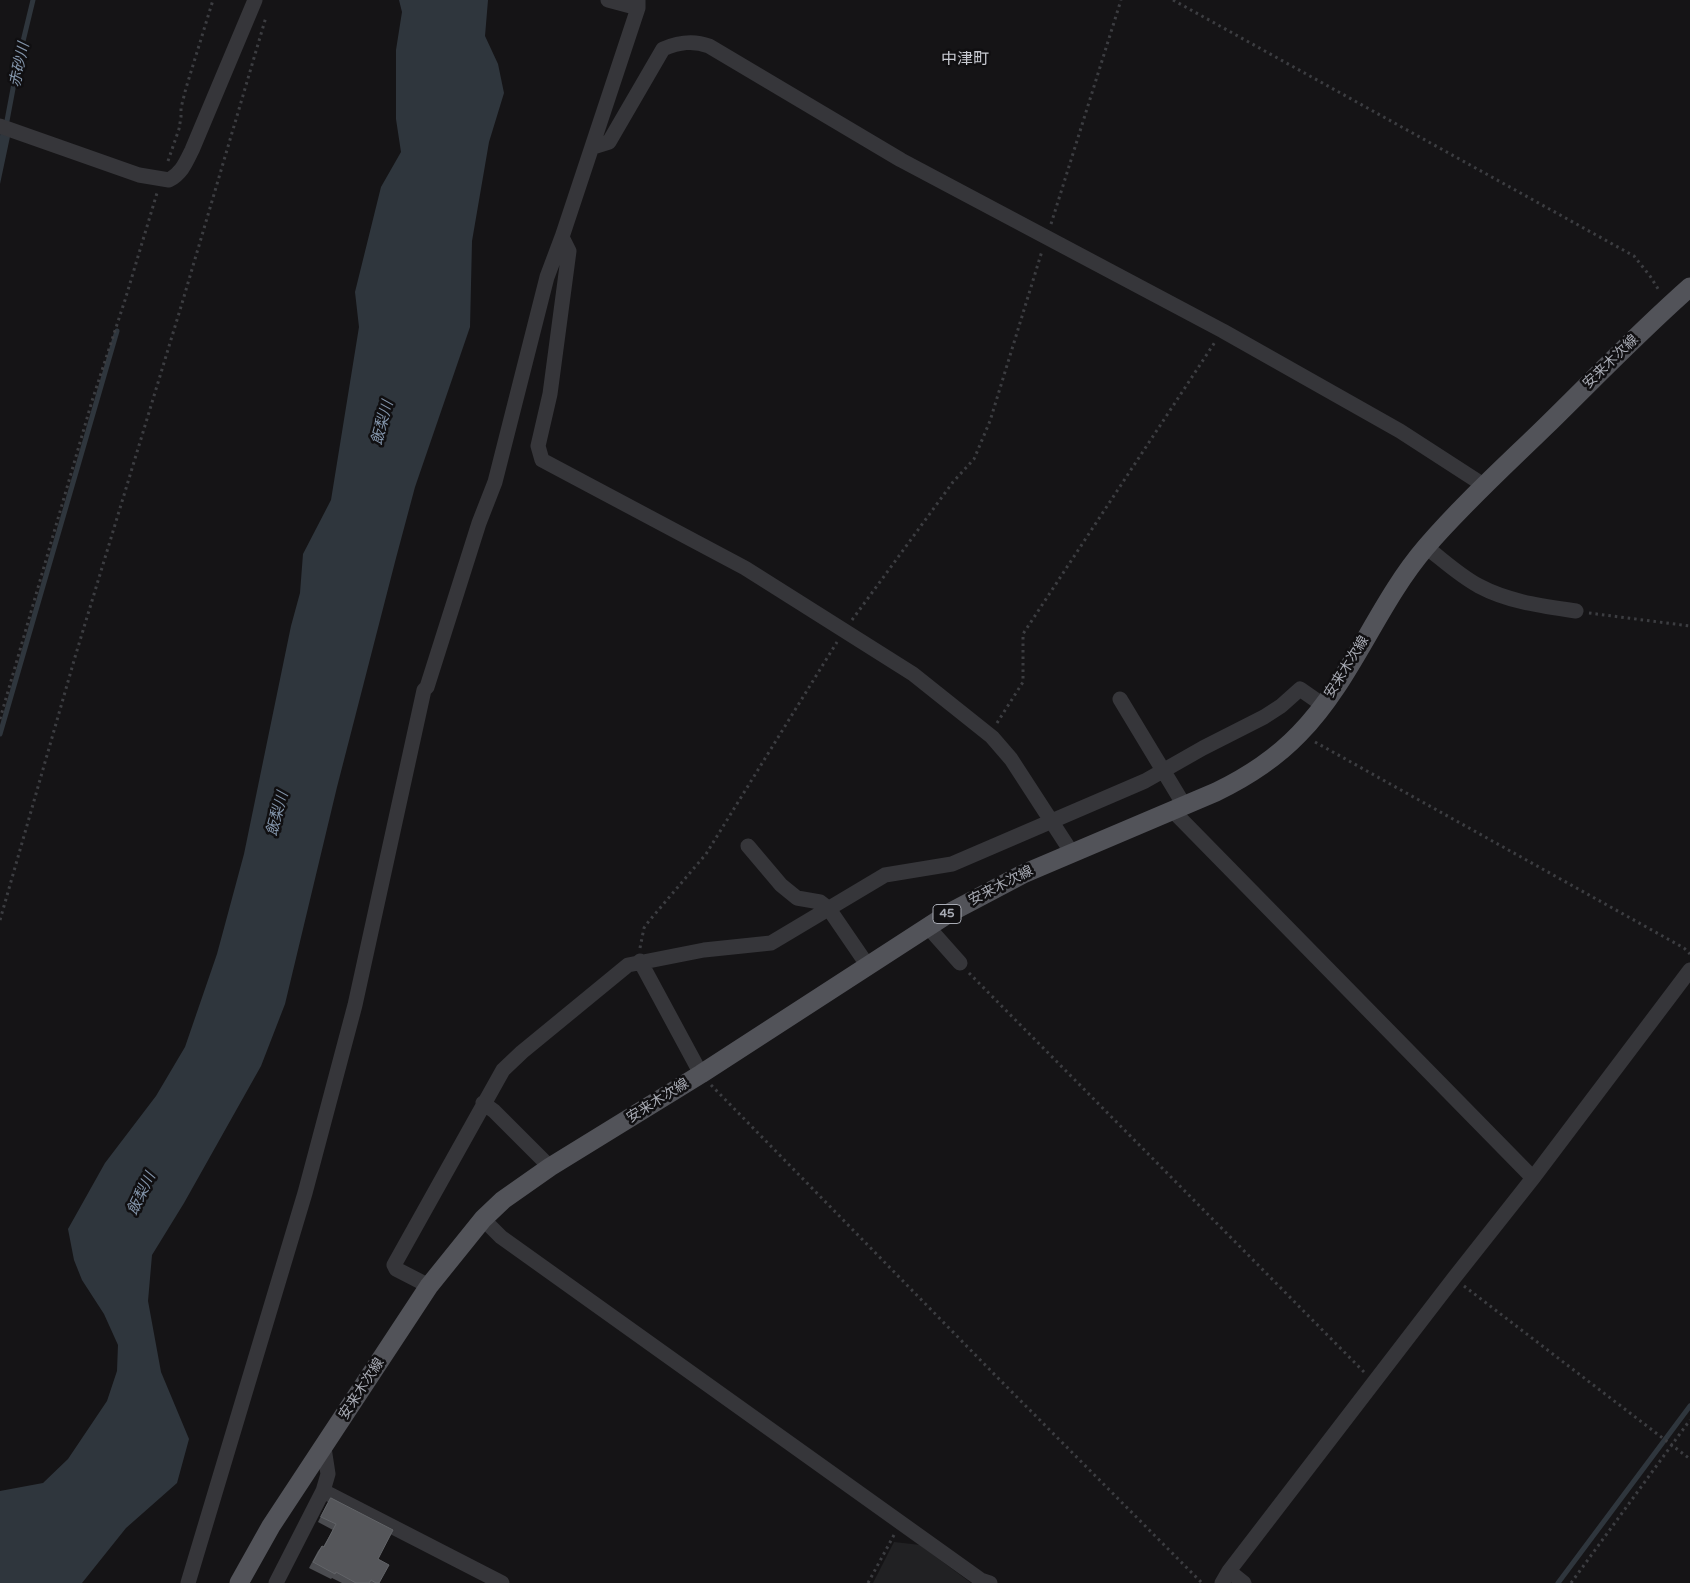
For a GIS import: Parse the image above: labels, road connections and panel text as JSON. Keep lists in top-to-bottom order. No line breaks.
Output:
{"streets":{"main road":["安来木次線","45"]},"districts":["中津町"],"water":["赤砂川","飯梨川"]}
